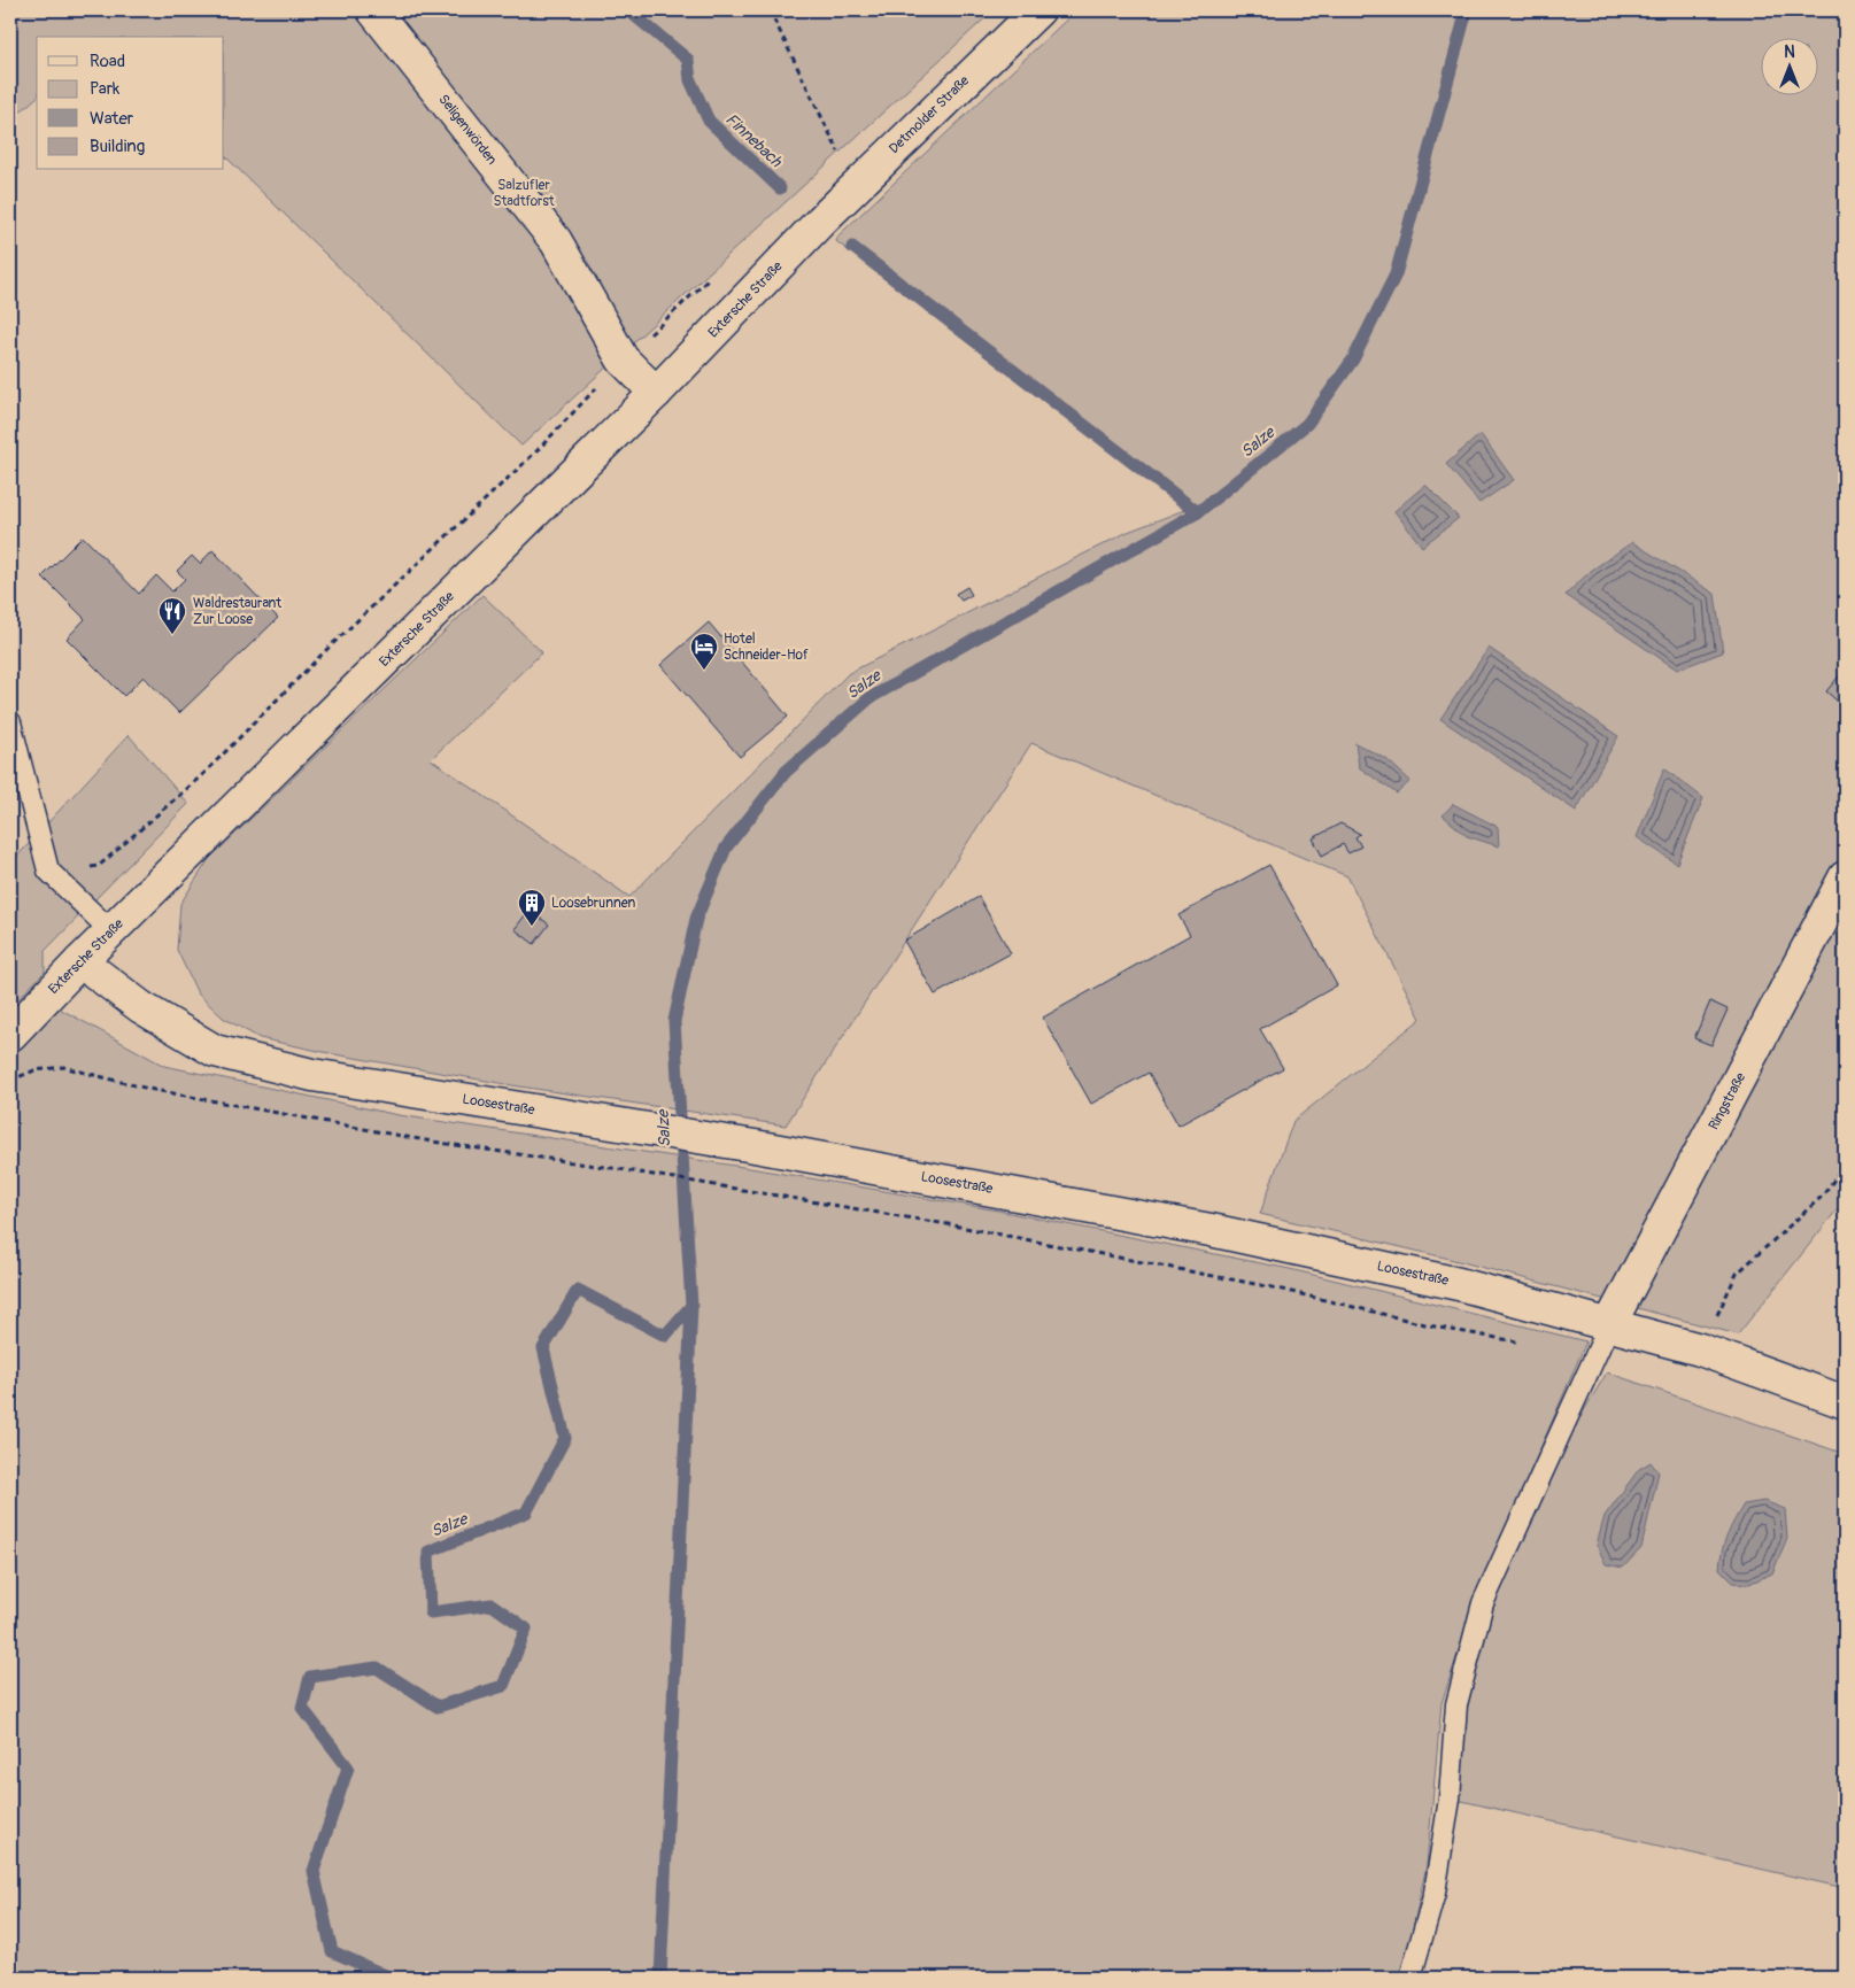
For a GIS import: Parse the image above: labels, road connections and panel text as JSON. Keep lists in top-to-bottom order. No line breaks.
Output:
{"streets":{"street":["Detmolder Straße","Seligenwörden","Extersche Straße","Ringstraße","Loosestraße"]},"crossings":[["Detmolder Straße","Extersche Straße"],["Seligenwörden","Extersche Straße"],["Extersche Straße","Loosestraße"],["Ringstraße","Loosestraße"]],"water":["Finnebach","Salze"],"parks":["Salzufler Stadtforst"],"places":{"restaurant":["Waldrestaurant Zur Loose"],"hotel":["Hotel Schneider-Hof"],"building":["Loosebrunnen"]},"legend":["Road","Park","Water","Building"],"north":"top"}
